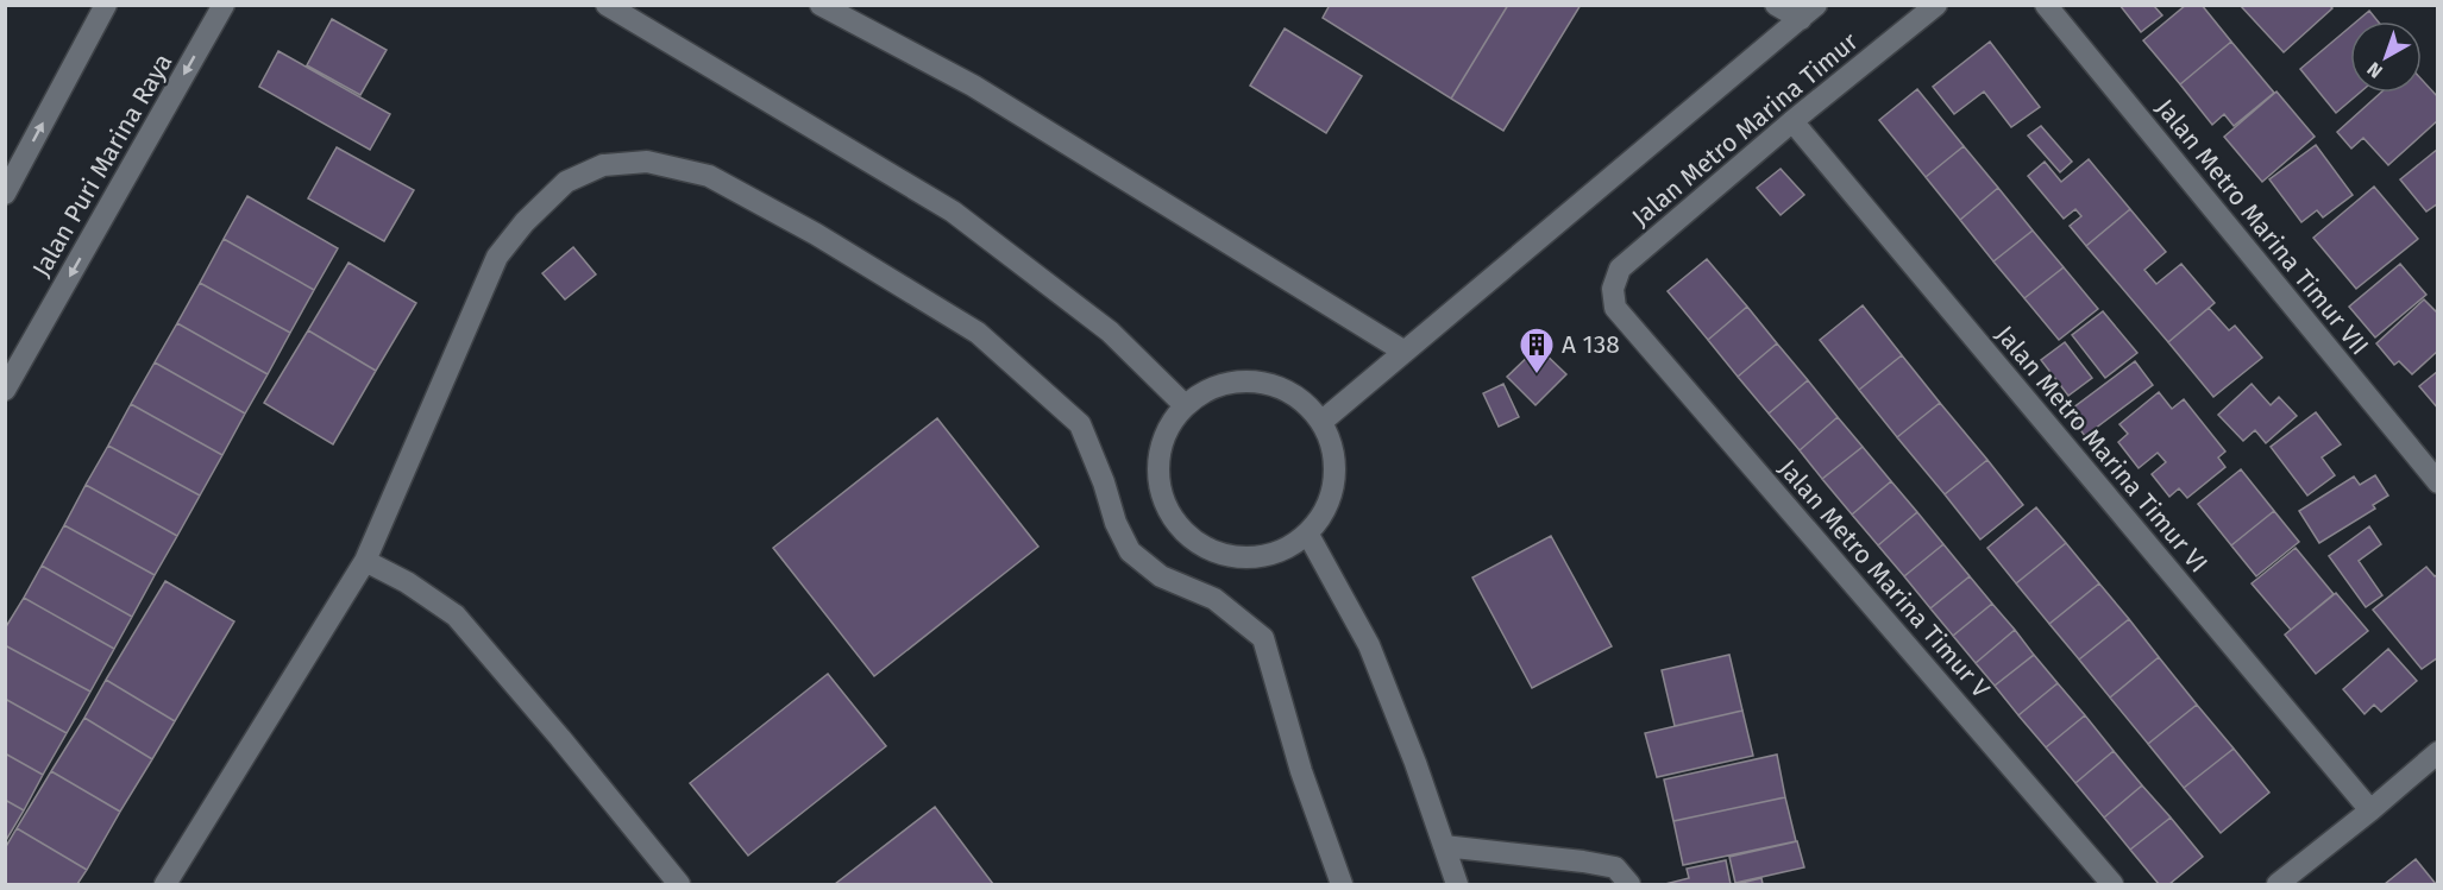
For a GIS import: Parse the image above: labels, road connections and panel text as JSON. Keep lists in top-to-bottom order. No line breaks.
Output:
{"streets":{"street":["Jalan Metro Marina Timur","Jalan Puri Marina Raya","Jalan Metro Marina Timur VII","Jalan Metro Marina Timur VI","Jalan Metro Marina Timur V"]},"crossings":[["Jalan Metro Marina Timur","Jalan Metro Marina Timur VI"],["Jalan Metro Marina Timur","Jalan Metro Marina Timur V"]],"places":{"building":["A 138"]},"north":"bottom left"}
